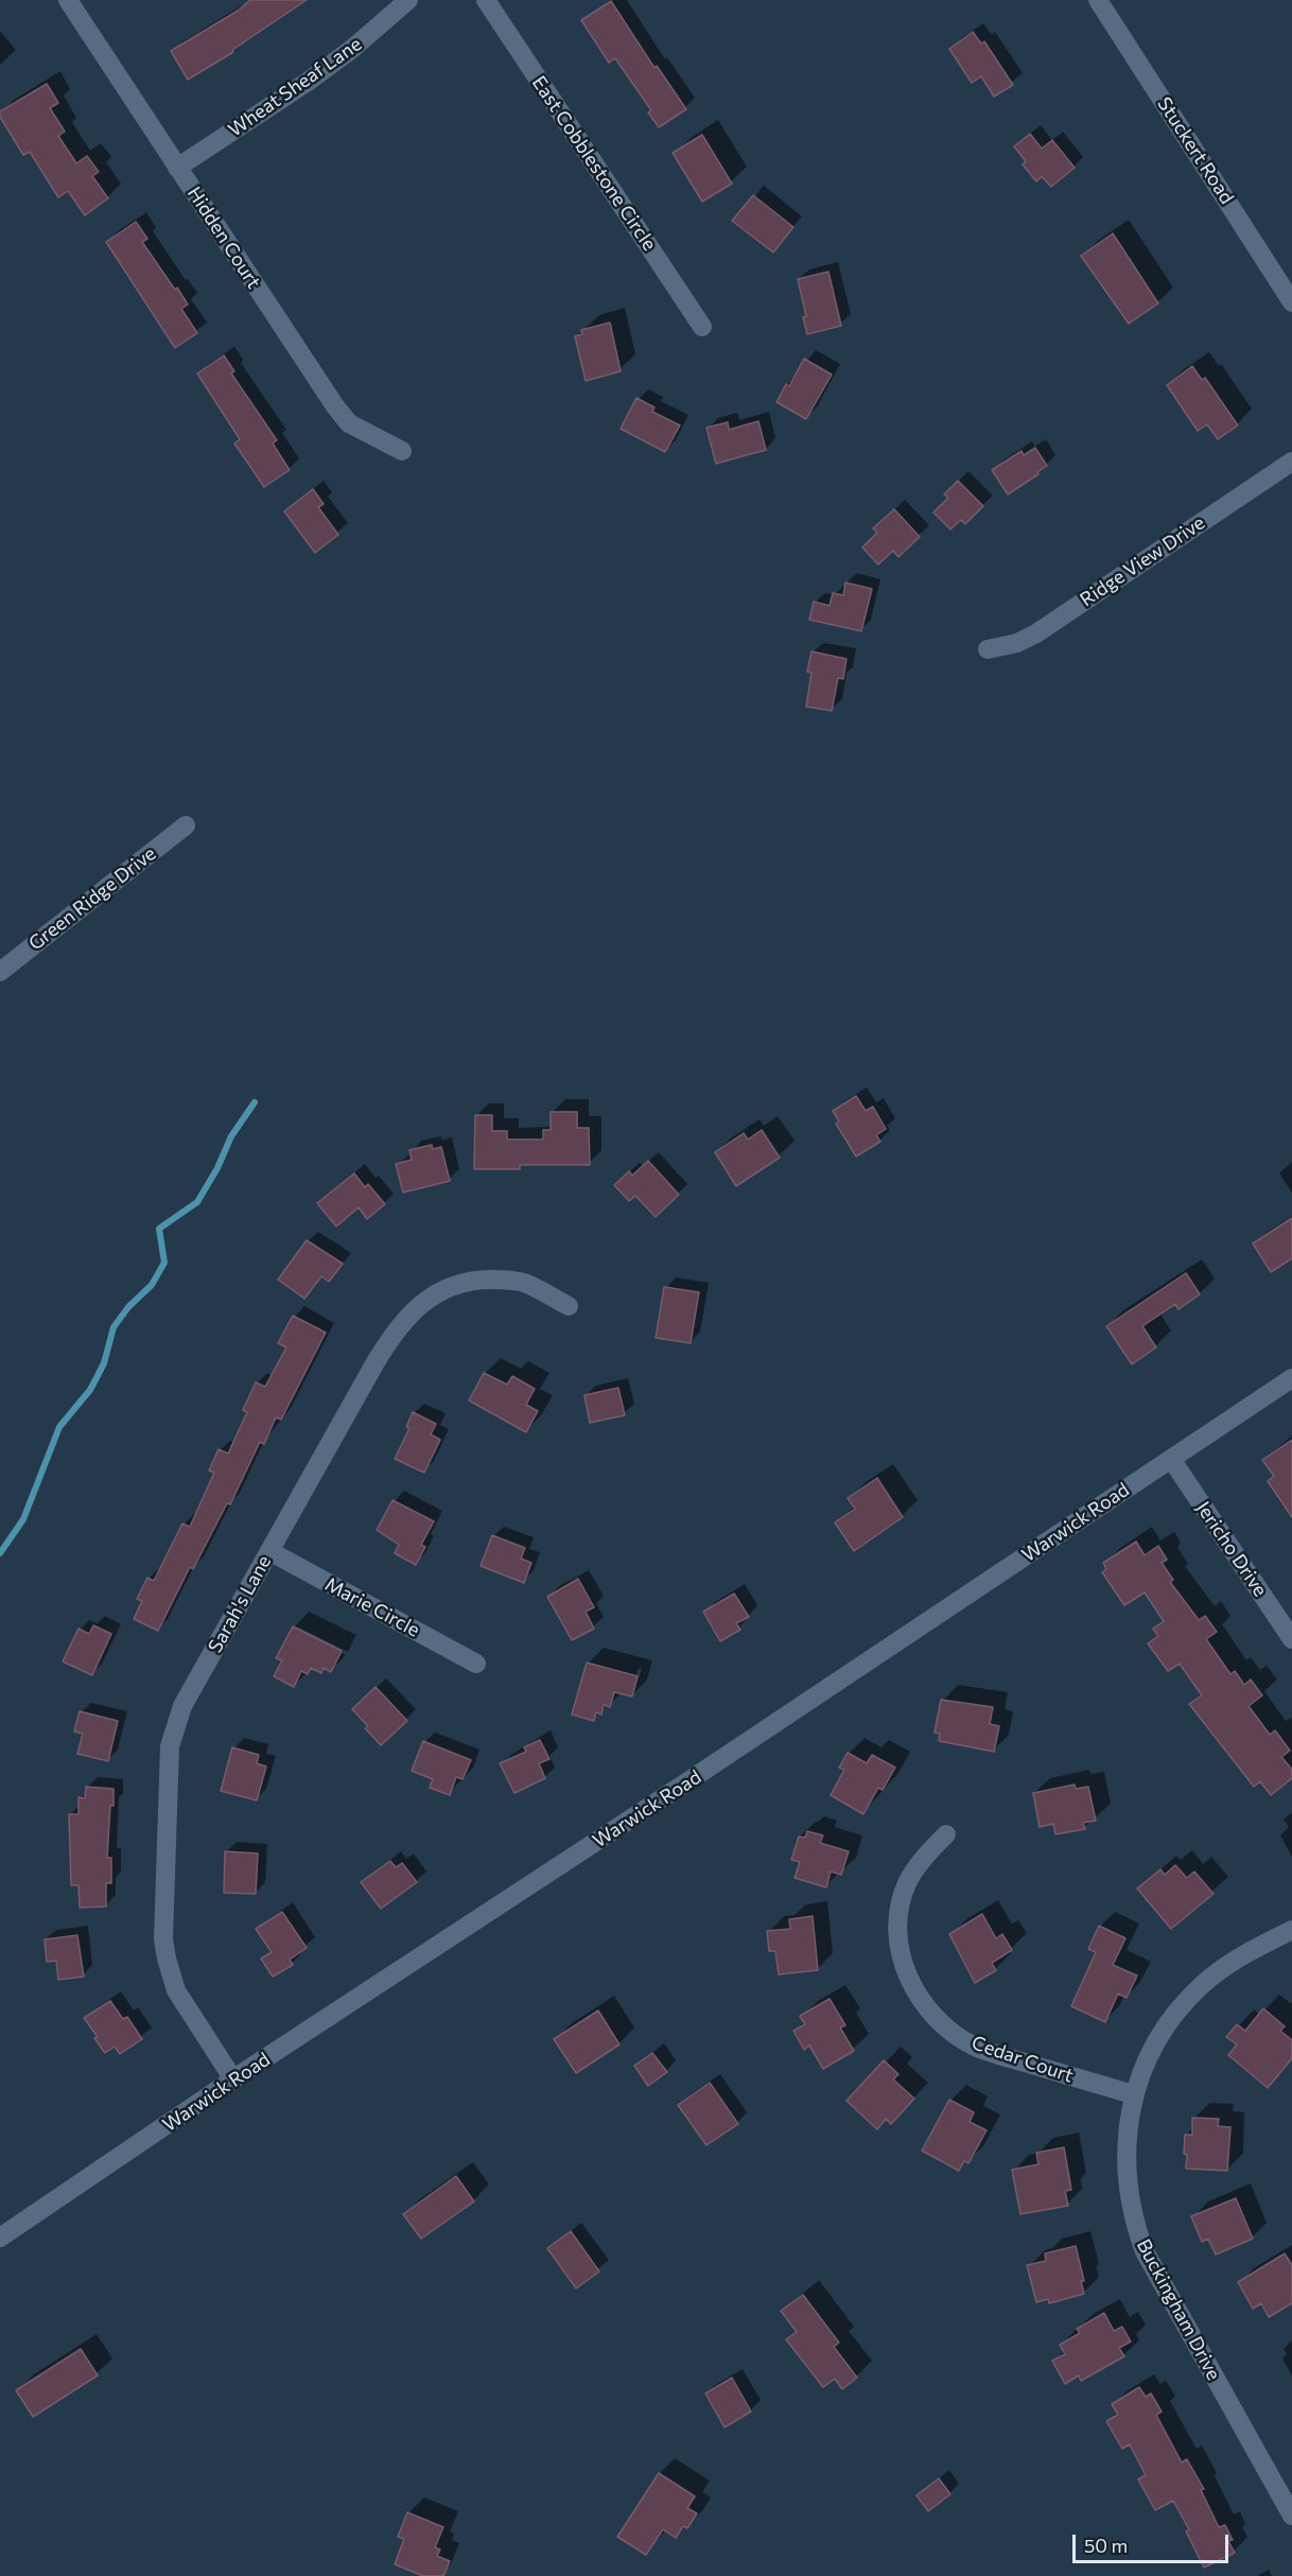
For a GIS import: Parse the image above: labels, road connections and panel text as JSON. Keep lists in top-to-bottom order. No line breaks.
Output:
{"streets":{"street":["Wheat Sheaf Lane","Stuckert Road","East Cobblestone Circle","Hidden Court","Ridge View Drive","Green Ridge Drive","Warwick Road","Jericho Drive","Sarah's Lane","Marie Circle","Cedar Court","Buckingham Drive"]},"crossings":[["Wheat Sheaf Lane","Hidden Court"],["Warwick Road","Jericho Drive"],["Warwick Road","Sarah's Lane"],["Sarah's Lane","Marie Circle"],["Cedar Court","Buckingham Drive"]],"scale_bar":"50 m"}
